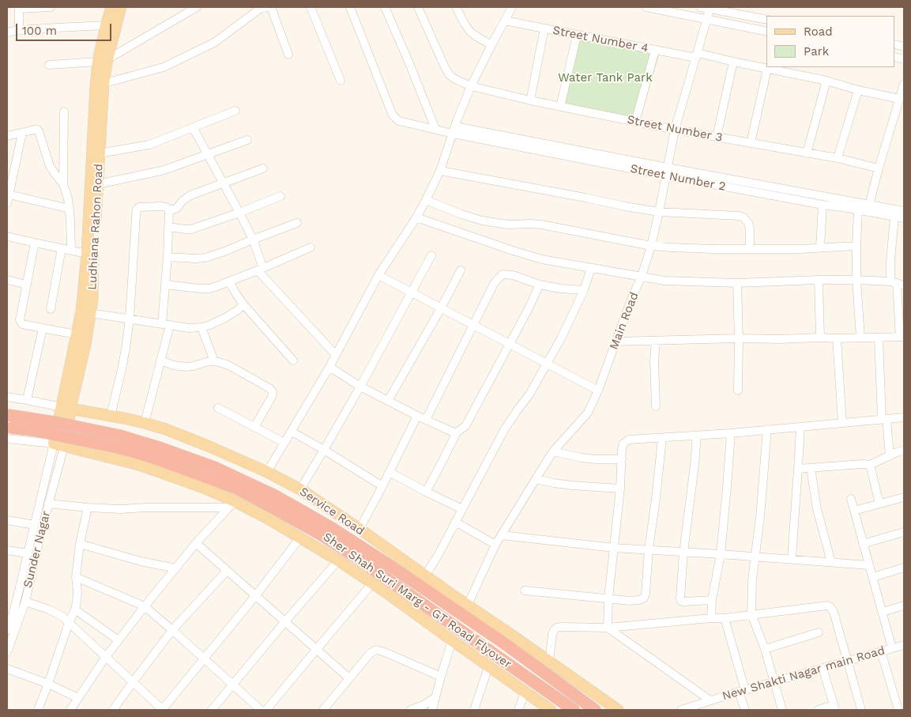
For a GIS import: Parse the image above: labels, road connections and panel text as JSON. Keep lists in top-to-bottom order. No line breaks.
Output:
{"streets":{"highway":["Sher Shah Suri Marg - GT Road Flyover"],"main road":["Ludhiana Rahon Road","Service Road"],"street":["Street Number 4","Street Number 3","Street Number 2","Main Road","Sunder Nagar","New Shakti Nagar main Road"]},"crossings":[["Street Number 4","Main Road"],["Street Number 3","Main Road"],["Street Number 2","Main Road"],["Ludhiana Rahon Road","Service Road"],["Ludhiana Rahon Road","Sunder Nagar"],["Main Road","Service Road"],["Service Road","Sher Shah Suri Marg - GT Road Flyover"]],"parks":["Water Tank Park"],"legend":["Road","Park"],"scale_bar":"100 m"}
